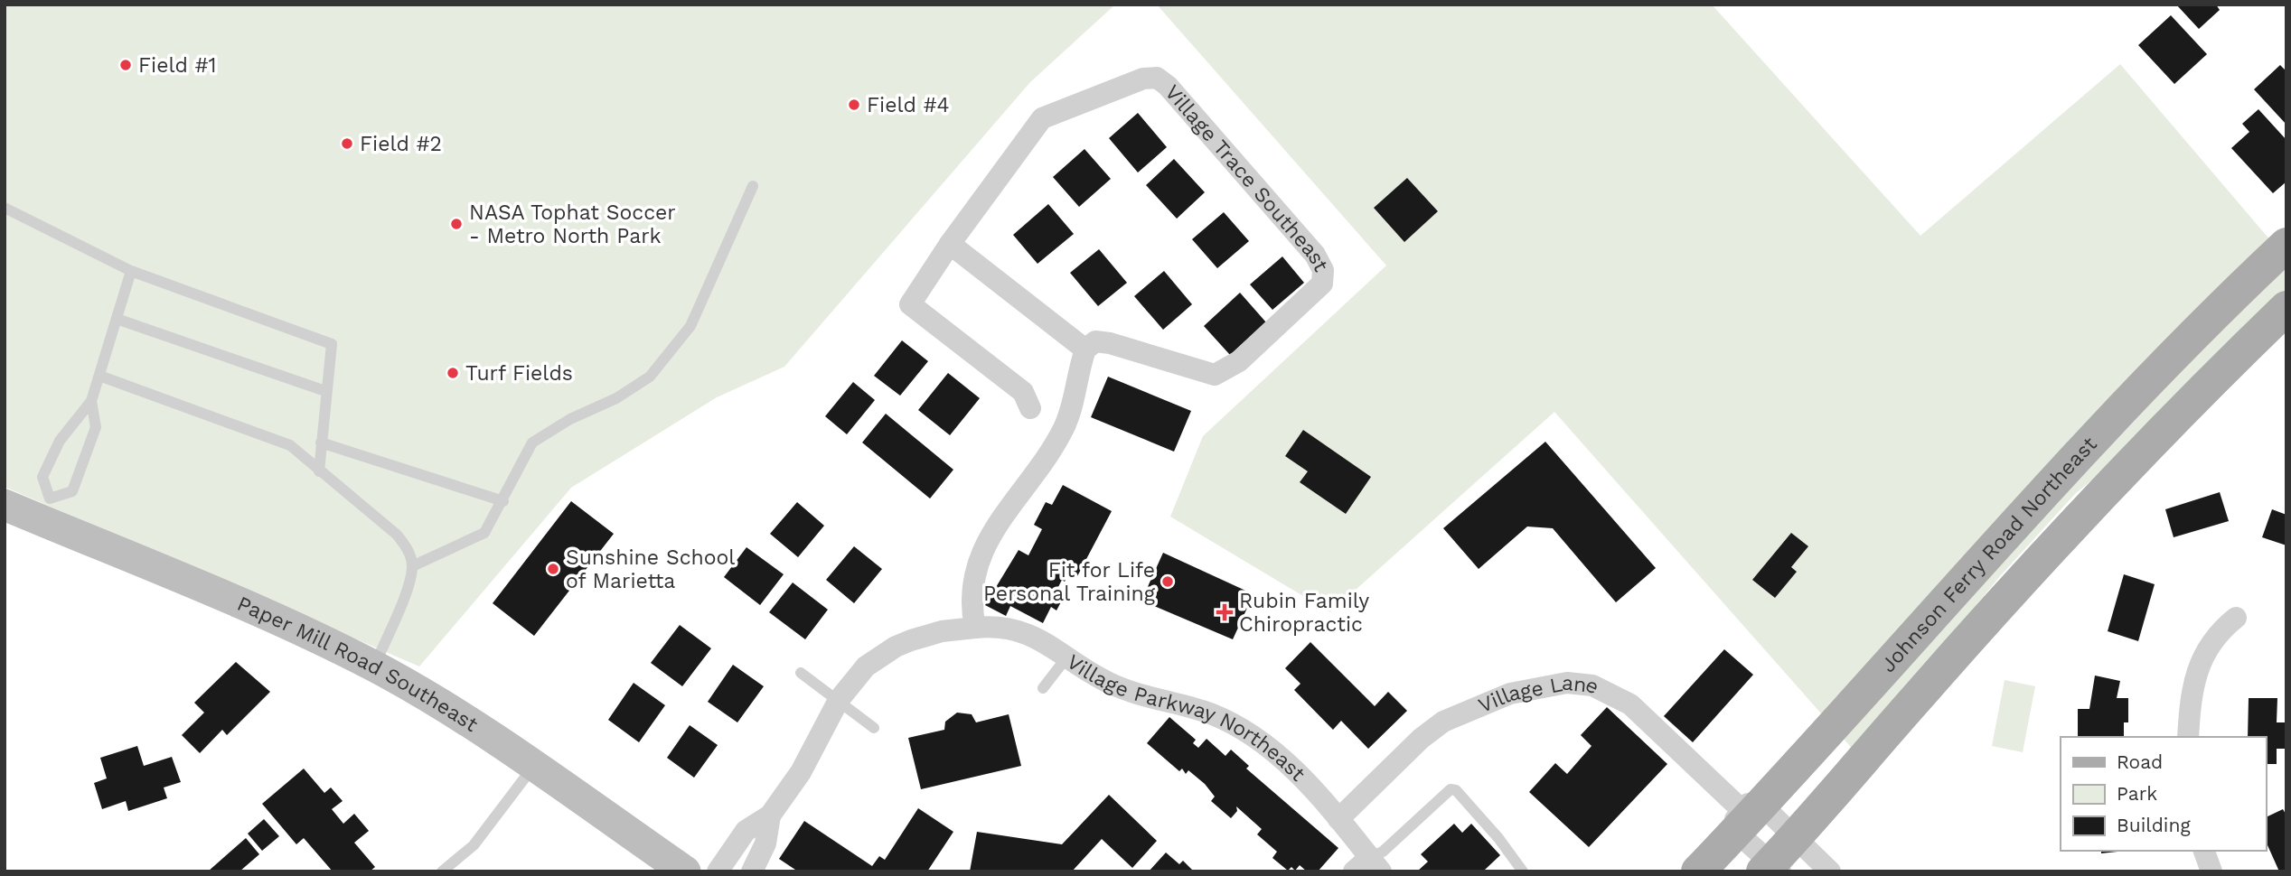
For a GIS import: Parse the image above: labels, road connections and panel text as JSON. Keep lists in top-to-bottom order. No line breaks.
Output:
{"streets":{"main road":["Johnson Ferry Road Northeast"],"street":["Village Trace Southeast","Paper Mill Road Southeast","Village Lane","Village Parkway Northeast"]},"crossings":[["Johnson Ferry Road Northeast","Village Lane"],["Village Lane","Village Parkway Northeast"]],"places":{"other":["Field #1","Field #4","Field #2","NASA Tophat Soccer - Metro North Park","Turf Fields","Sunshine School of Marietta","Fit for Life Personal Training"],"health":["Rubin Family Chiropractic"]},"legend":["Road","Park","Building"]}
